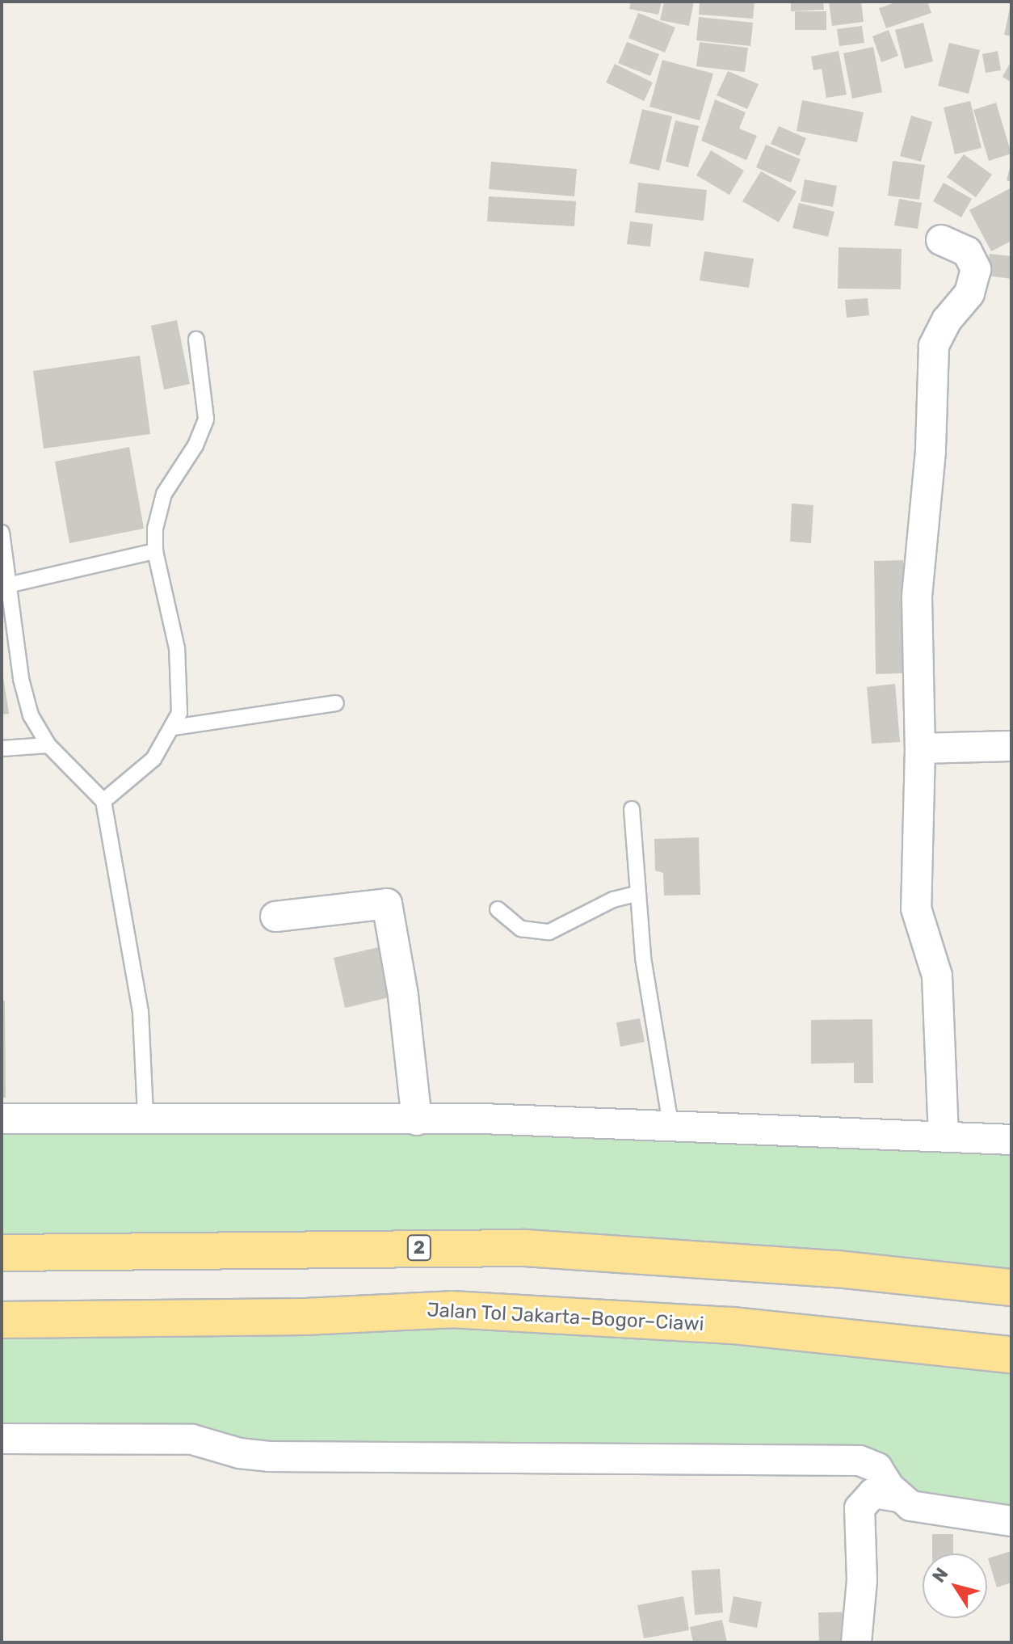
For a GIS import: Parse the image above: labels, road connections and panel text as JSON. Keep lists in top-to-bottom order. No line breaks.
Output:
{"streets":{"highway":["2","Jalan Tol Jakarta–Bogor–Ciawi"]},"north":"top left"}
